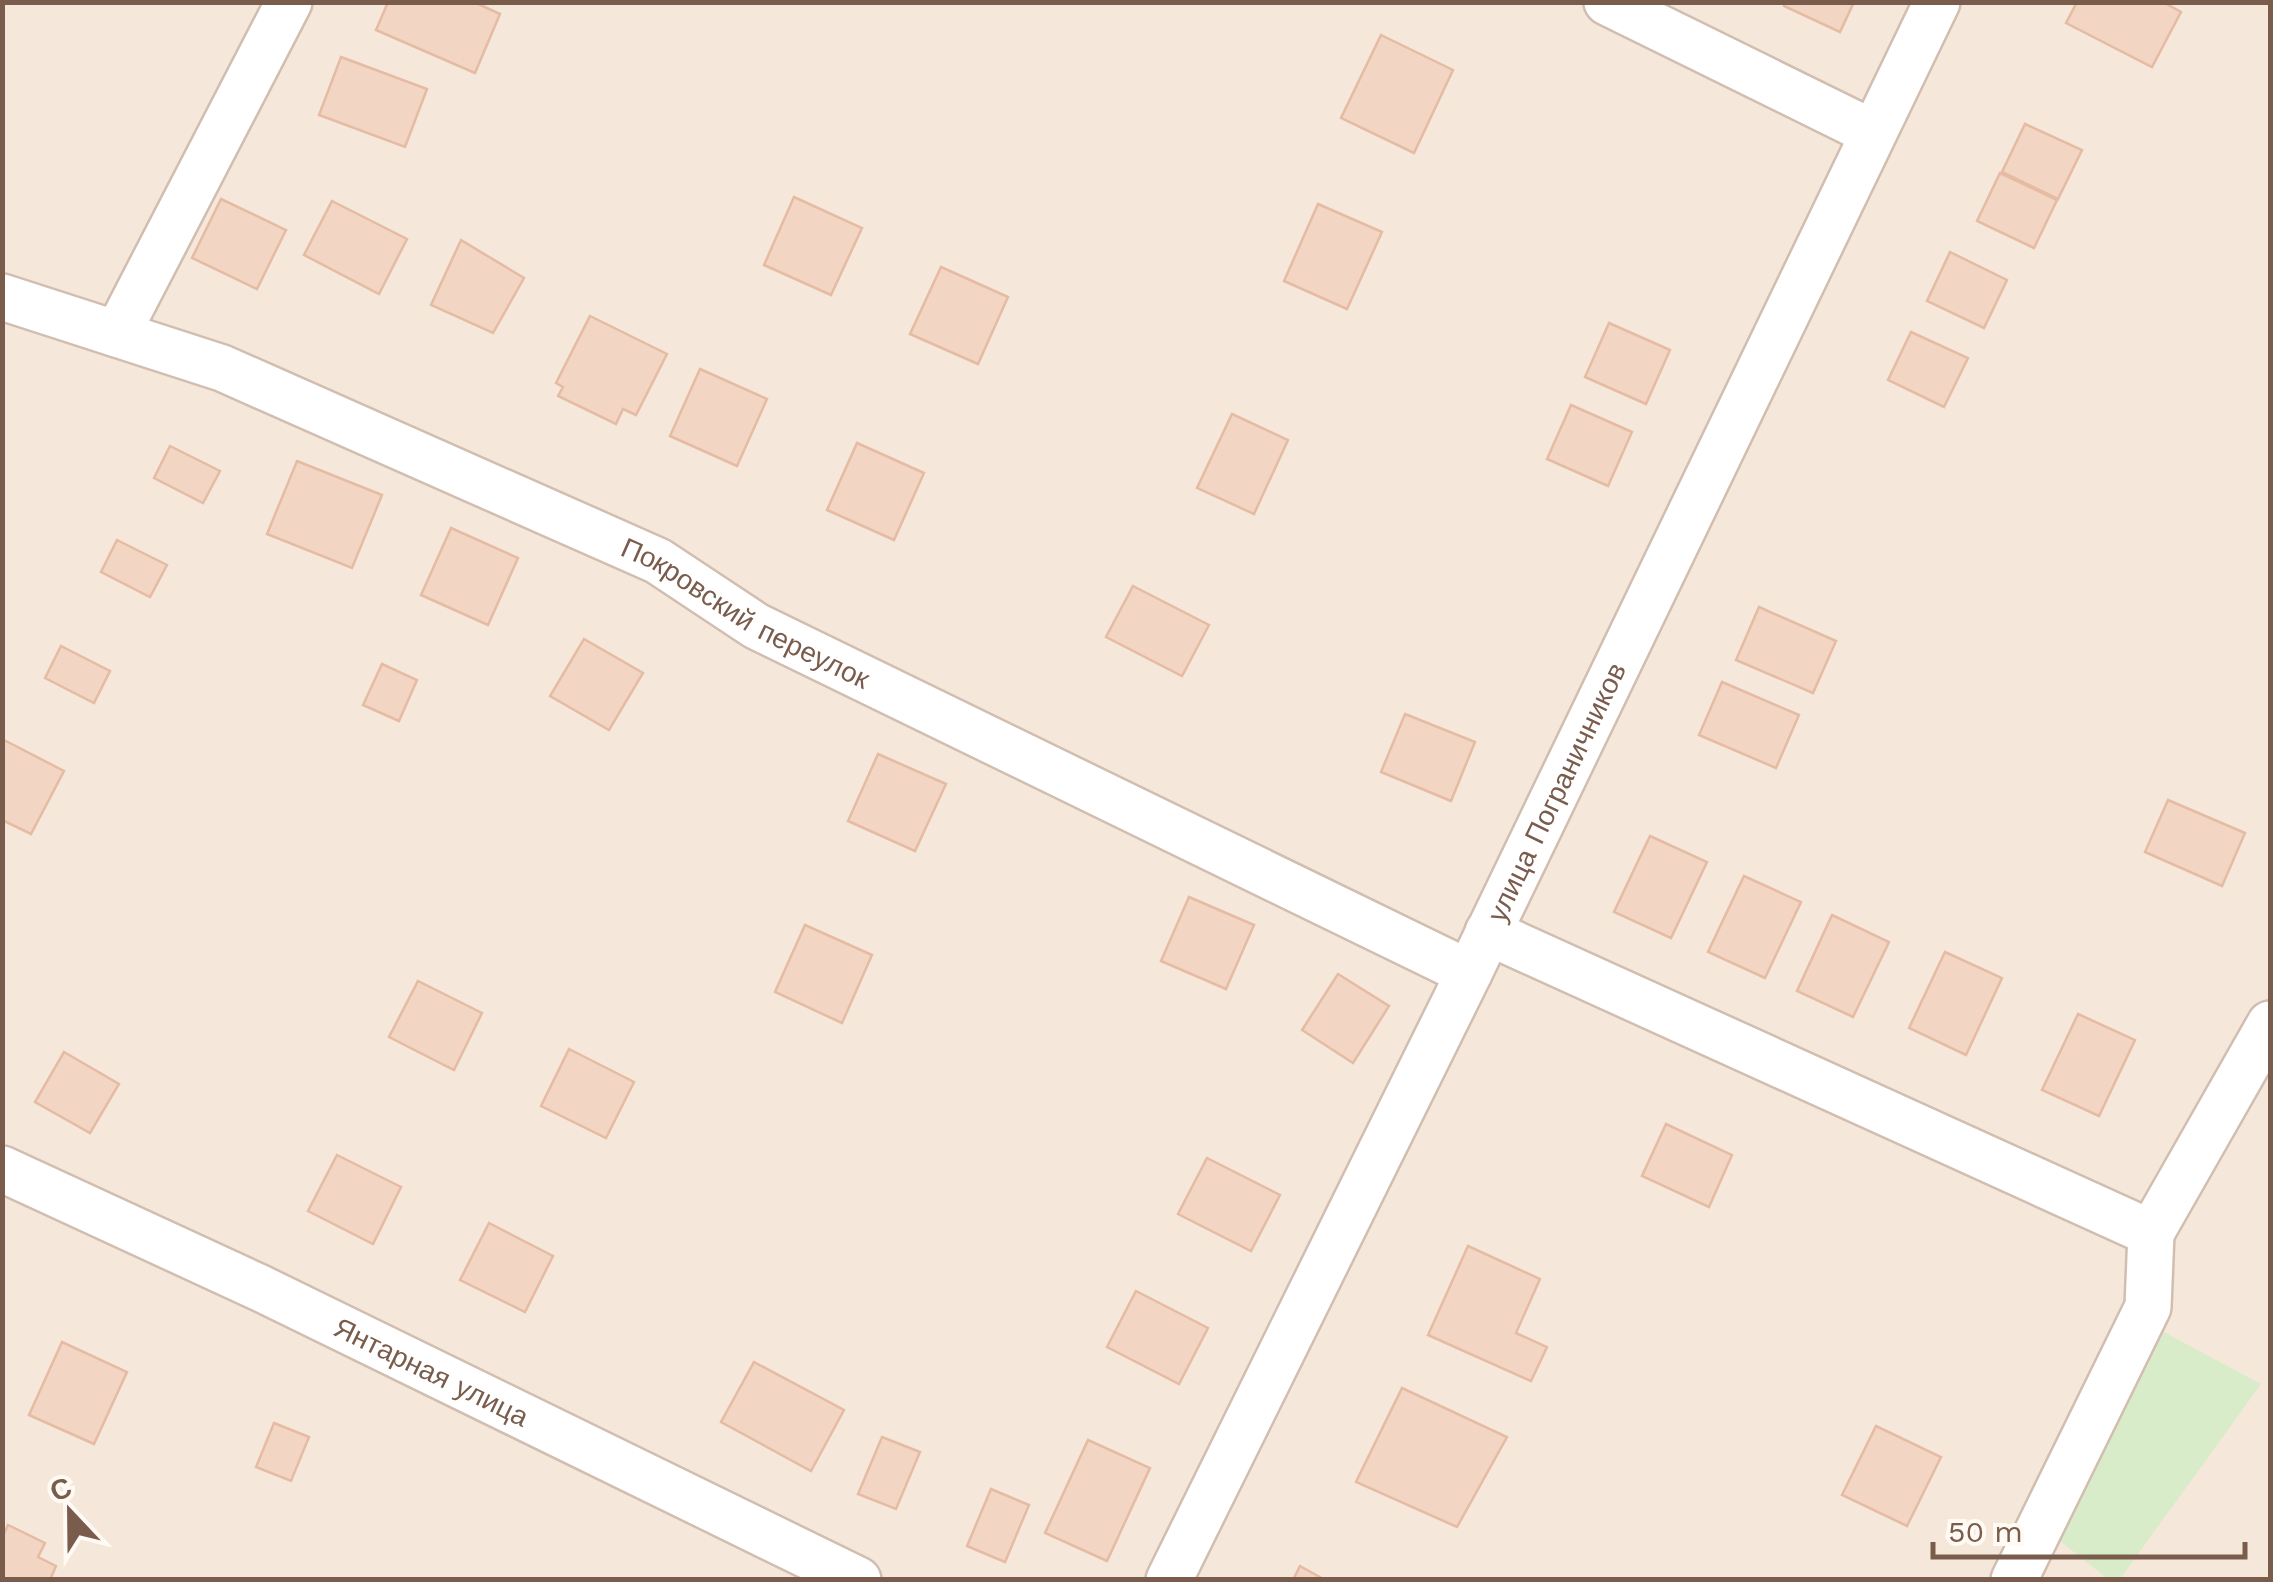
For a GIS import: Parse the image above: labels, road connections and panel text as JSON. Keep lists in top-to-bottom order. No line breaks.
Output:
{"streets":{"street":["Покровский переулок","улица Пограничников","Янтарная улица"]},"crossings":[["Покровский переулок","улица Пограничников"]],"scale_bar":"50 m","north":"top"}
